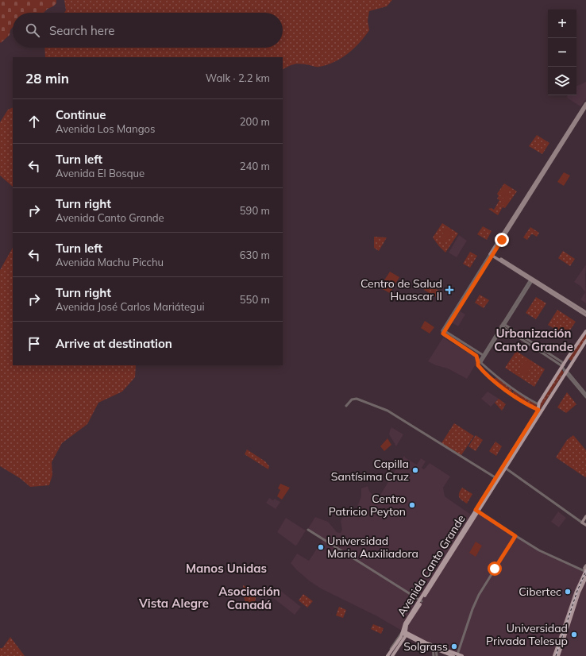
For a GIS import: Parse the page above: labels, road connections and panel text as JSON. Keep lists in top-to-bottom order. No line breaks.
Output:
{"streets":{"main road":["Avenida Canto Grande"]},"districts":["Urbanización Canto Grande","Manos Unidas","Asociación Canadá","Vista Alegre"],"places":{"health":["Centro de Salud Huascar II"],"other":["Capilla Santísima Cruz","Centro Patricio Peyton","Universidad Maria Auxiliadora","Cibertec","Universidad Privada Telesup","Solgrass"]},"page":{"map_buttons":["+","−"],"search":"Search here","heading":["28 min","Walk · 2.2 km"],"list":[["Continue","Avenida Los Mangos","200 m"],["Turn left","Avenida El Bosque","240 m"],["Turn right","Avenida Canto Grande","590 m"],["Turn left","Avenida Machu Picchu","630 m"],["Turn right","Avenida José Carlos Mariátegui","550 m"],"Arrive at destination"]}}
